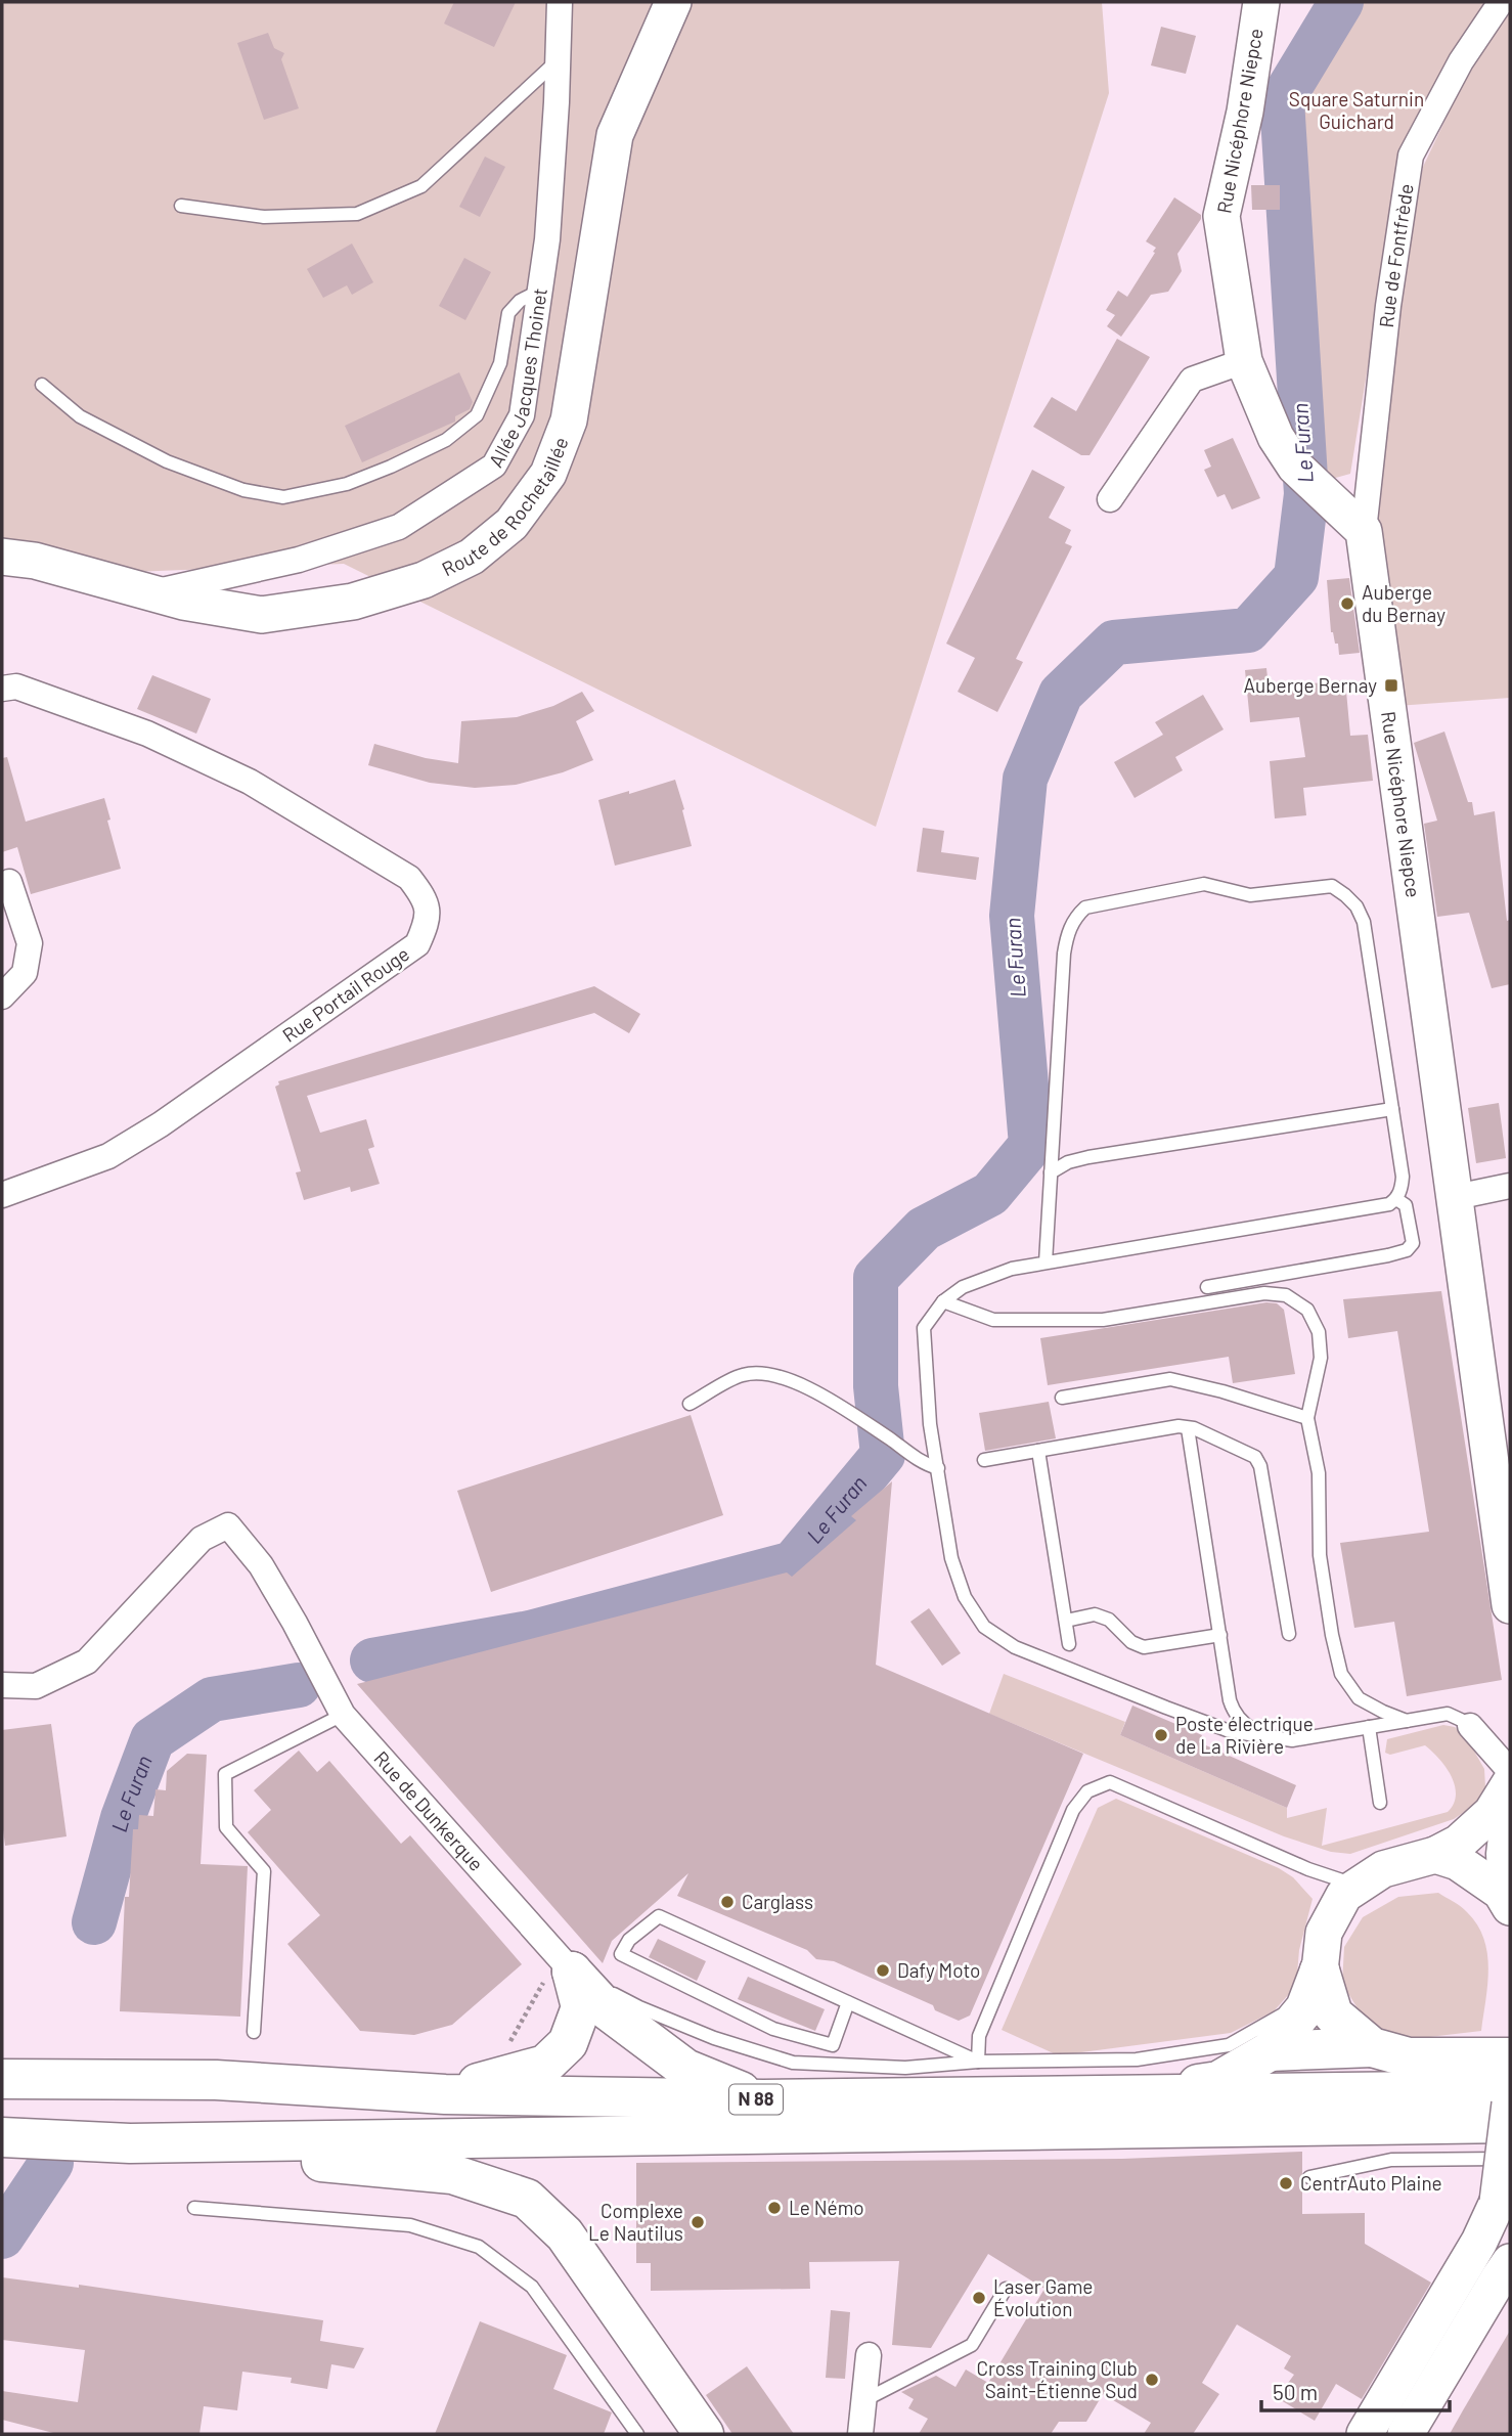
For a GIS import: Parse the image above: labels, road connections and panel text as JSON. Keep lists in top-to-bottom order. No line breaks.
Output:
{"streets":{"highway":["N 88"],"street":["Rue Nicéphore Niepce","Rue de Fontfrède","Allée Jacques Thoinet","Route de Rochetaillée","Rue Portail Rouge","Rue de Dunkerque"]},"crossings":[["Rue Nicéphore Niepce","Rue de Fontfrède"],["Allée Jacques Thoinet","Route de Rochetaillée"]],"water":["Le Furan"],"parks":["Square Saturnin Guichard"],"places":{"other":["Auberge du Bernay","Poste électrique de La Rivière","Carglass","Dafy Moto","CentrAuto Plaine","Le Némo","Complexe Le Nautilus","Laser Game Évolution","Cross Training Club Saint-Étienne Sud"],"transit":["Auberge Bernay"]},"scale_bar":"50 m"}
